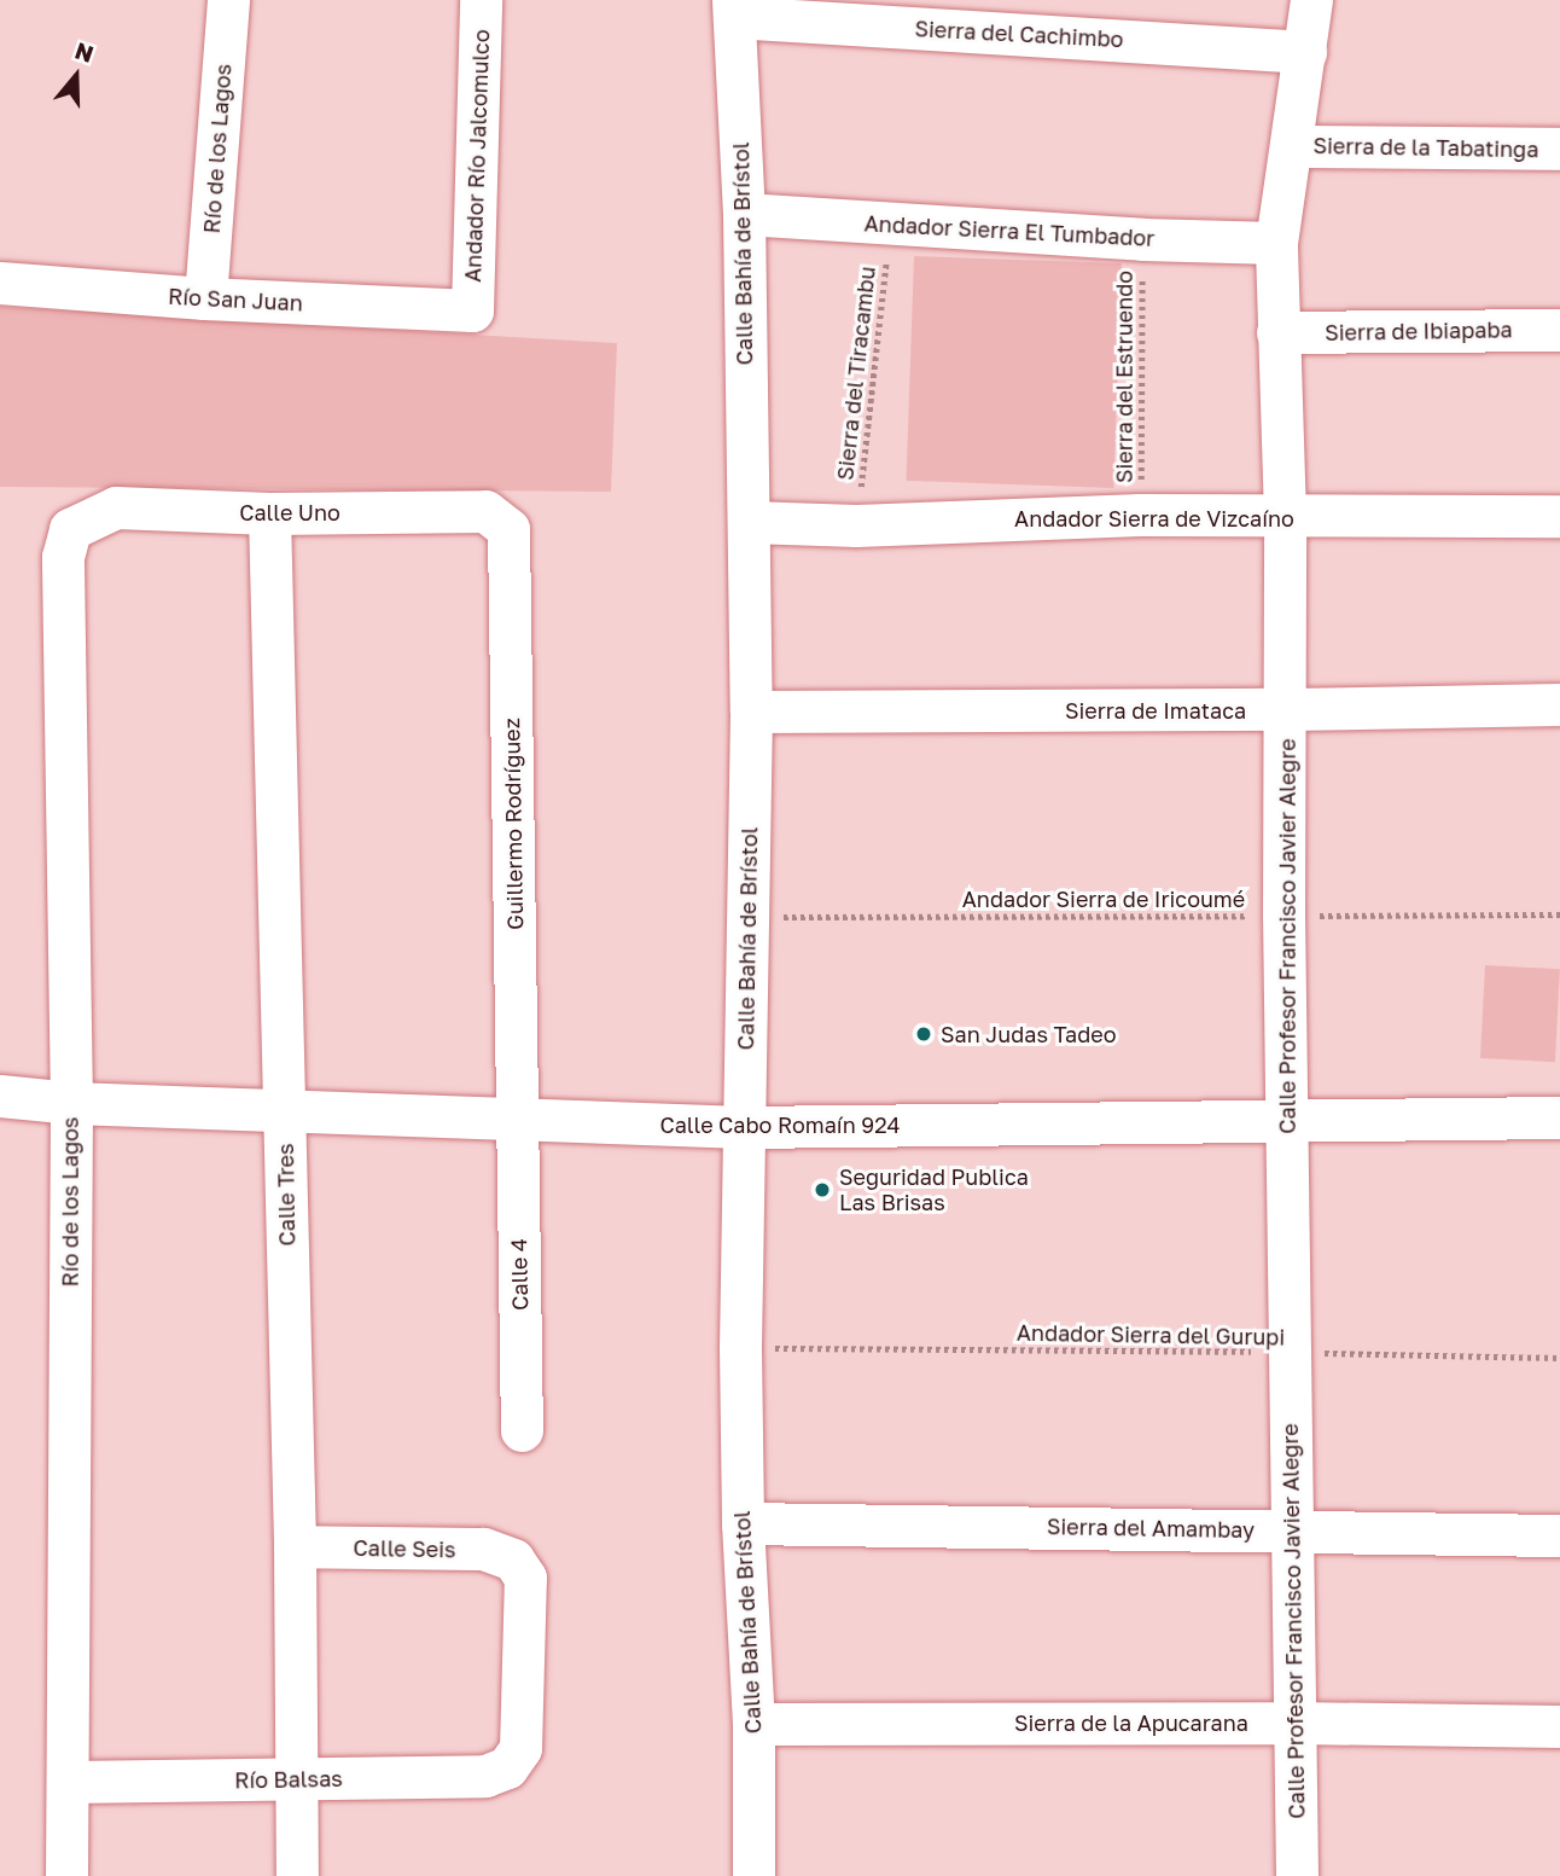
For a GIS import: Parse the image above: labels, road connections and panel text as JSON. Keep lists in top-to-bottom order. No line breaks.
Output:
{"streets":{"street":["Sierra del Cachimbo","Sierra de la Tabatinga","Río de los Lagos","Andador Río Jalcomulco","Andador Sierra El Tumbador","Calle Bahía de Brístol","Río San Juan","Sierra de Ibiapaba","Calle Uno","Andador Sierra de Vizcaíno","Sierra de Imataca","Guillermo Rodríguez","Calle Profesor Francisco Javier Alegre","Calle Cabo Romaín 924","Calle Tres","Calle 4","Sierra del Amambay","Calle Seis","Sierra de la Apucarana","Río Balsas"],"path":["Sierra del Tiracambu","Sierra del Estruendo","Andador Sierra de Iricoumé","Andador Sierra del Gurupi"]},"crossings":[["Sierra del Cachimbo","Calle Bahía de Brístol"],["Sierra del Cachimbo","Calle Profesor Francisco Javier Alegre"],["Sierra de la Tabatinga","Calle Profesor Francisco Javier Alegre"],["Río de los Lagos","Río San Juan"],["Río de los Lagos","Calle Uno"],["Río de los Lagos","Calle Cabo Romaín 924"],["Río de los Lagos","Río Balsas"],["Andador Río Jalcomulco","Río San Juan"],["Andador Sierra El Tumbador","Calle Bahía de Brístol"],["Andador Sierra El Tumbador","Sierra del Tiracambu"],["Andador Sierra El Tumbador","Sierra del Estruendo"],["Andador Sierra El Tumbador","Calle Profesor Francisco Javier Alegre"],["Calle Bahía de Brístol","Andador Sierra de Vizcaíno"],["Calle Bahía de Brístol","Sierra de Imataca"],["Calle Bahía de Brístol","Andador Sierra de Iricoumé"],["Calle Bahía de Brístol","Calle Cabo Romaín 924"],["Calle Bahía de Brístol","Andador Sierra del Gurupi"],["Calle Bahía de Brístol","Sierra del Amambay"],["Calle Bahía de Brístol","Sierra de la Apucarana"],["Sierra de Ibiapaba","Calle Profesor Francisco Javier Alegre"],["Sierra del Tiracambu","Andador Sierra de Vizcaíno"],["Sierra del Estruendo","Andador Sierra de Vizcaíno"],["Calle Uno","Guillermo Rodríguez"],["Calle Uno","Calle Tres"],["Andador Sierra de Vizcaíno","Calle Profesor Francisco Javier Alegre"],["Sierra de Imataca","Calle Profesor Francisco Javier Alegre"],["Guillermo Rodríguez","Calle Cabo Romaín 924"],["Guillermo Rodríguez","Calle 4"],["Andador Sierra de Iricoumé","Calle Profesor Francisco Javier Alegre"],["Calle Profesor Francisco Javier Alegre","Calle Cabo Romaín 924"],["Calle Profesor Francisco Javier Alegre","Andador Sierra del Gurupi"],["Calle Profesor Francisco Javier Alegre","Sierra del Amambay"],["Calle Profesor Francisco Javier Alegre","Sierra de la Apucarana"],["Calle Cabo Romaín 924","Calle Tres"],["Calle Cabo Romaín 924","Calle 4"],["Calle Tres","Calle Seis"],["Calle Tres","Río Balsas"],["Calle Seis","Río Balsas"]],"places":["San Judas Tadeo","Seguridad Publica Las Brisas"],"north":"top"}
